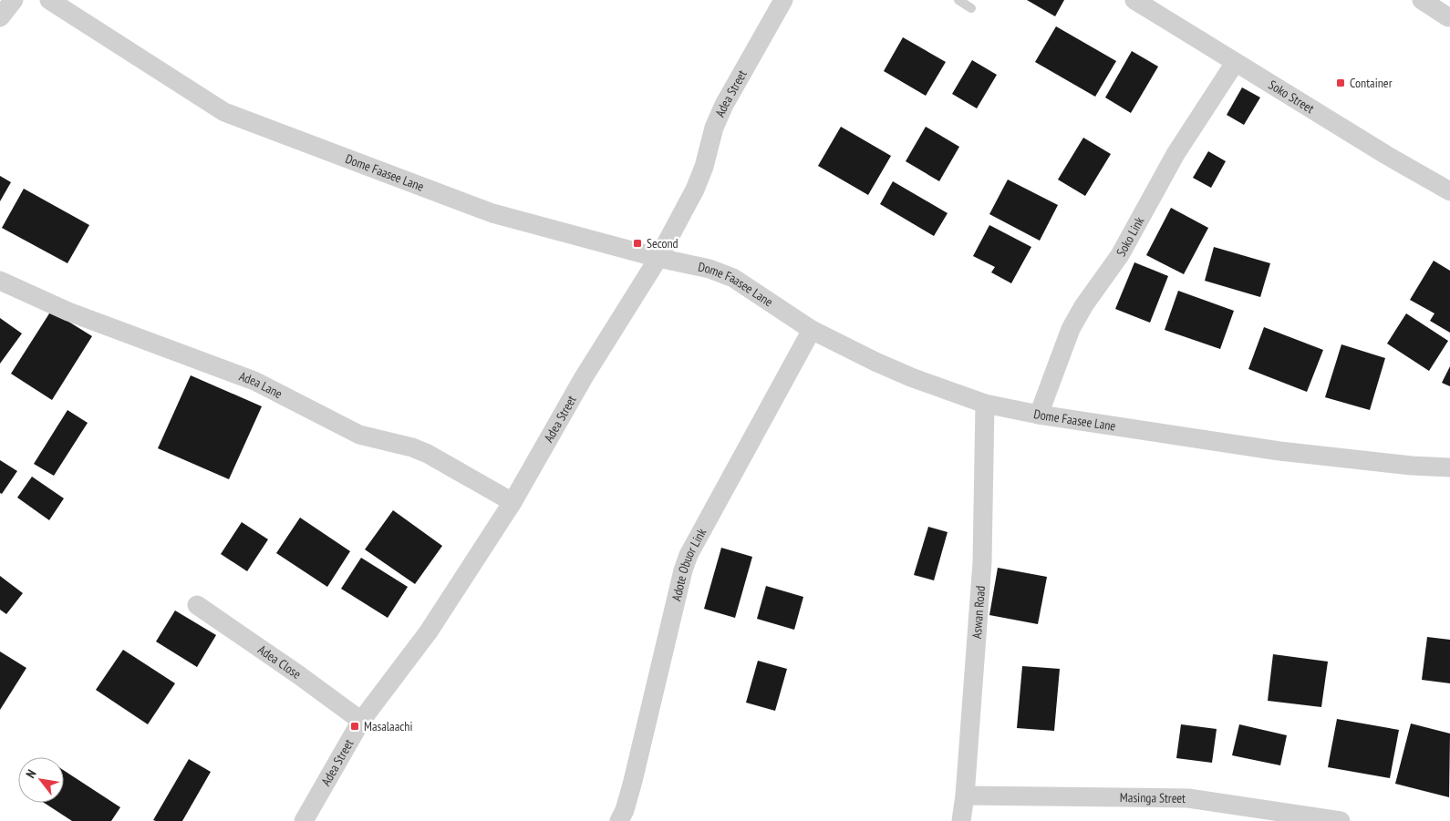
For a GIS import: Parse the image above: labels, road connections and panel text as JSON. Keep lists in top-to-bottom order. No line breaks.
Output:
{"streets":{"street":["Adea Street","Soko Street","Dome Faasee Lane","Soko Link","Adea Lane","Adote Obuor Link","Aswan Road","Adea Close","Masinga Street"]},"crossings":[["Adea Street","Dome Faasee Lane"],["Adea Street","Adea Lane"],["Adea Street","Adea Close"],["Soko Street","Soko Link"],["Dome Faasee Lane","Soko Link"],["Dome Faasee Lane","Adote Obuor Link"],["Dome Faasee Lane","Aswan Road"],["Aswan Road","Masinga Street"]],"places":{"transit":["Container","Second","Masalaachi"]},"north":"top left"}
